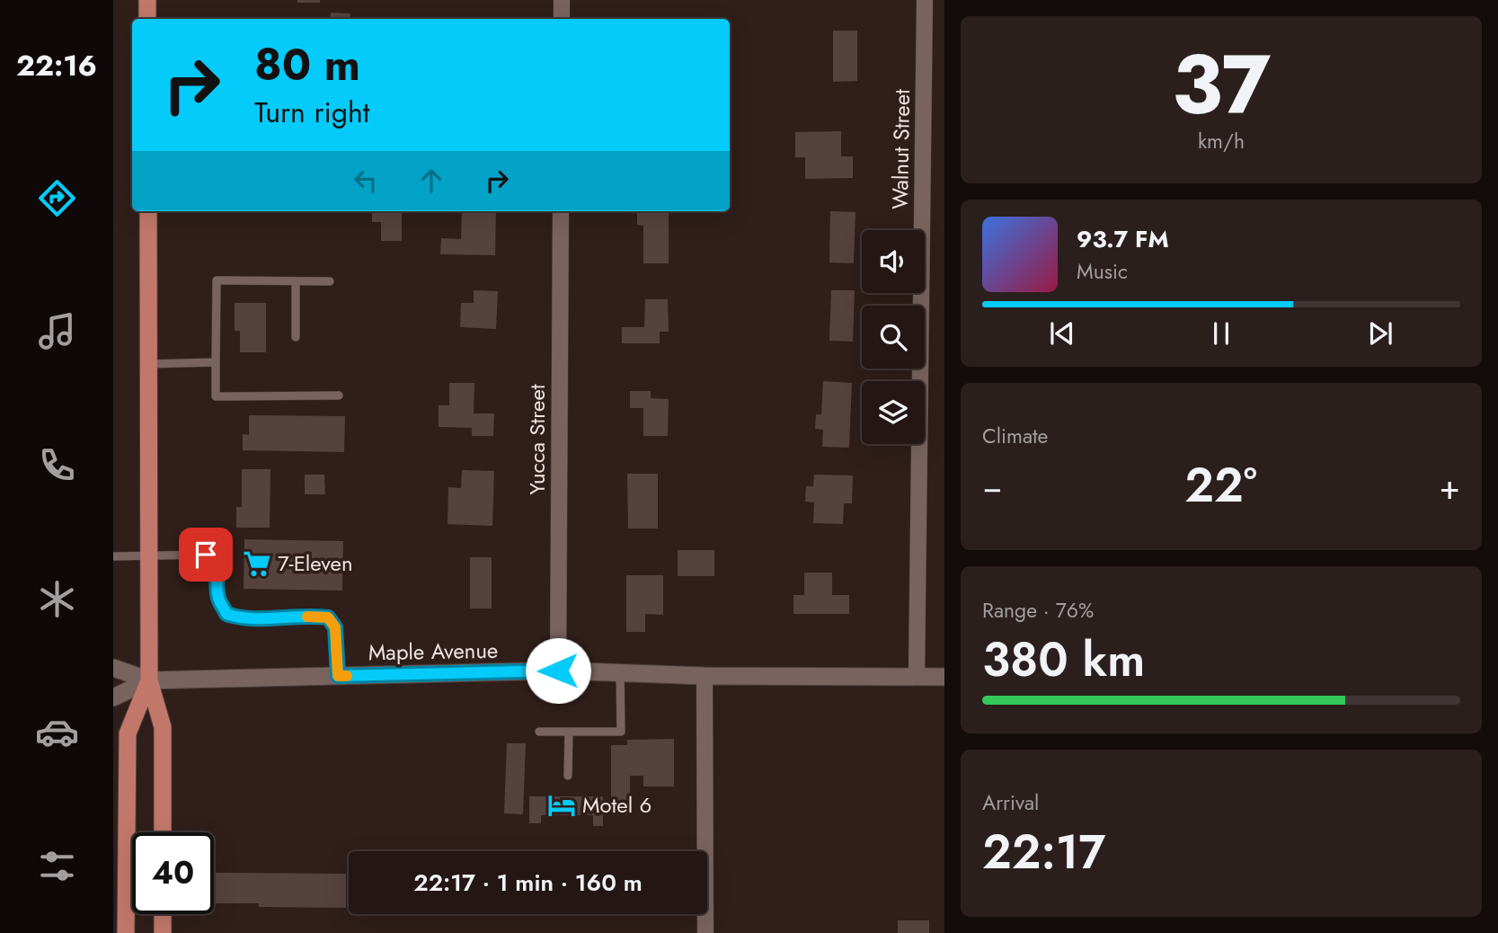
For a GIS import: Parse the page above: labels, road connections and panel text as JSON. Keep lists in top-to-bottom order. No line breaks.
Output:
{"streets":{"street":["Walnut Street","Yucca Street","Maple Avenue"]},"crossings":[["Walnut Street","Maple Avenue"],["Yucca Street","Maple Avenue"]],"places":{"supermarket":["7-Eleven"],"hotel":["Motel 6"]},"page":{"tabs":"22:16","tile":[["37","km/h"],"Climate",["Range · 76%","380 km"],["Arrival","22:17"]],"turn":["80 m","Turn right"],"song":["93.7 FM","Music"],"heat":["−","22°","+"],"limit":"40","trip":"22:17 · 1 min · 160 m"}}
